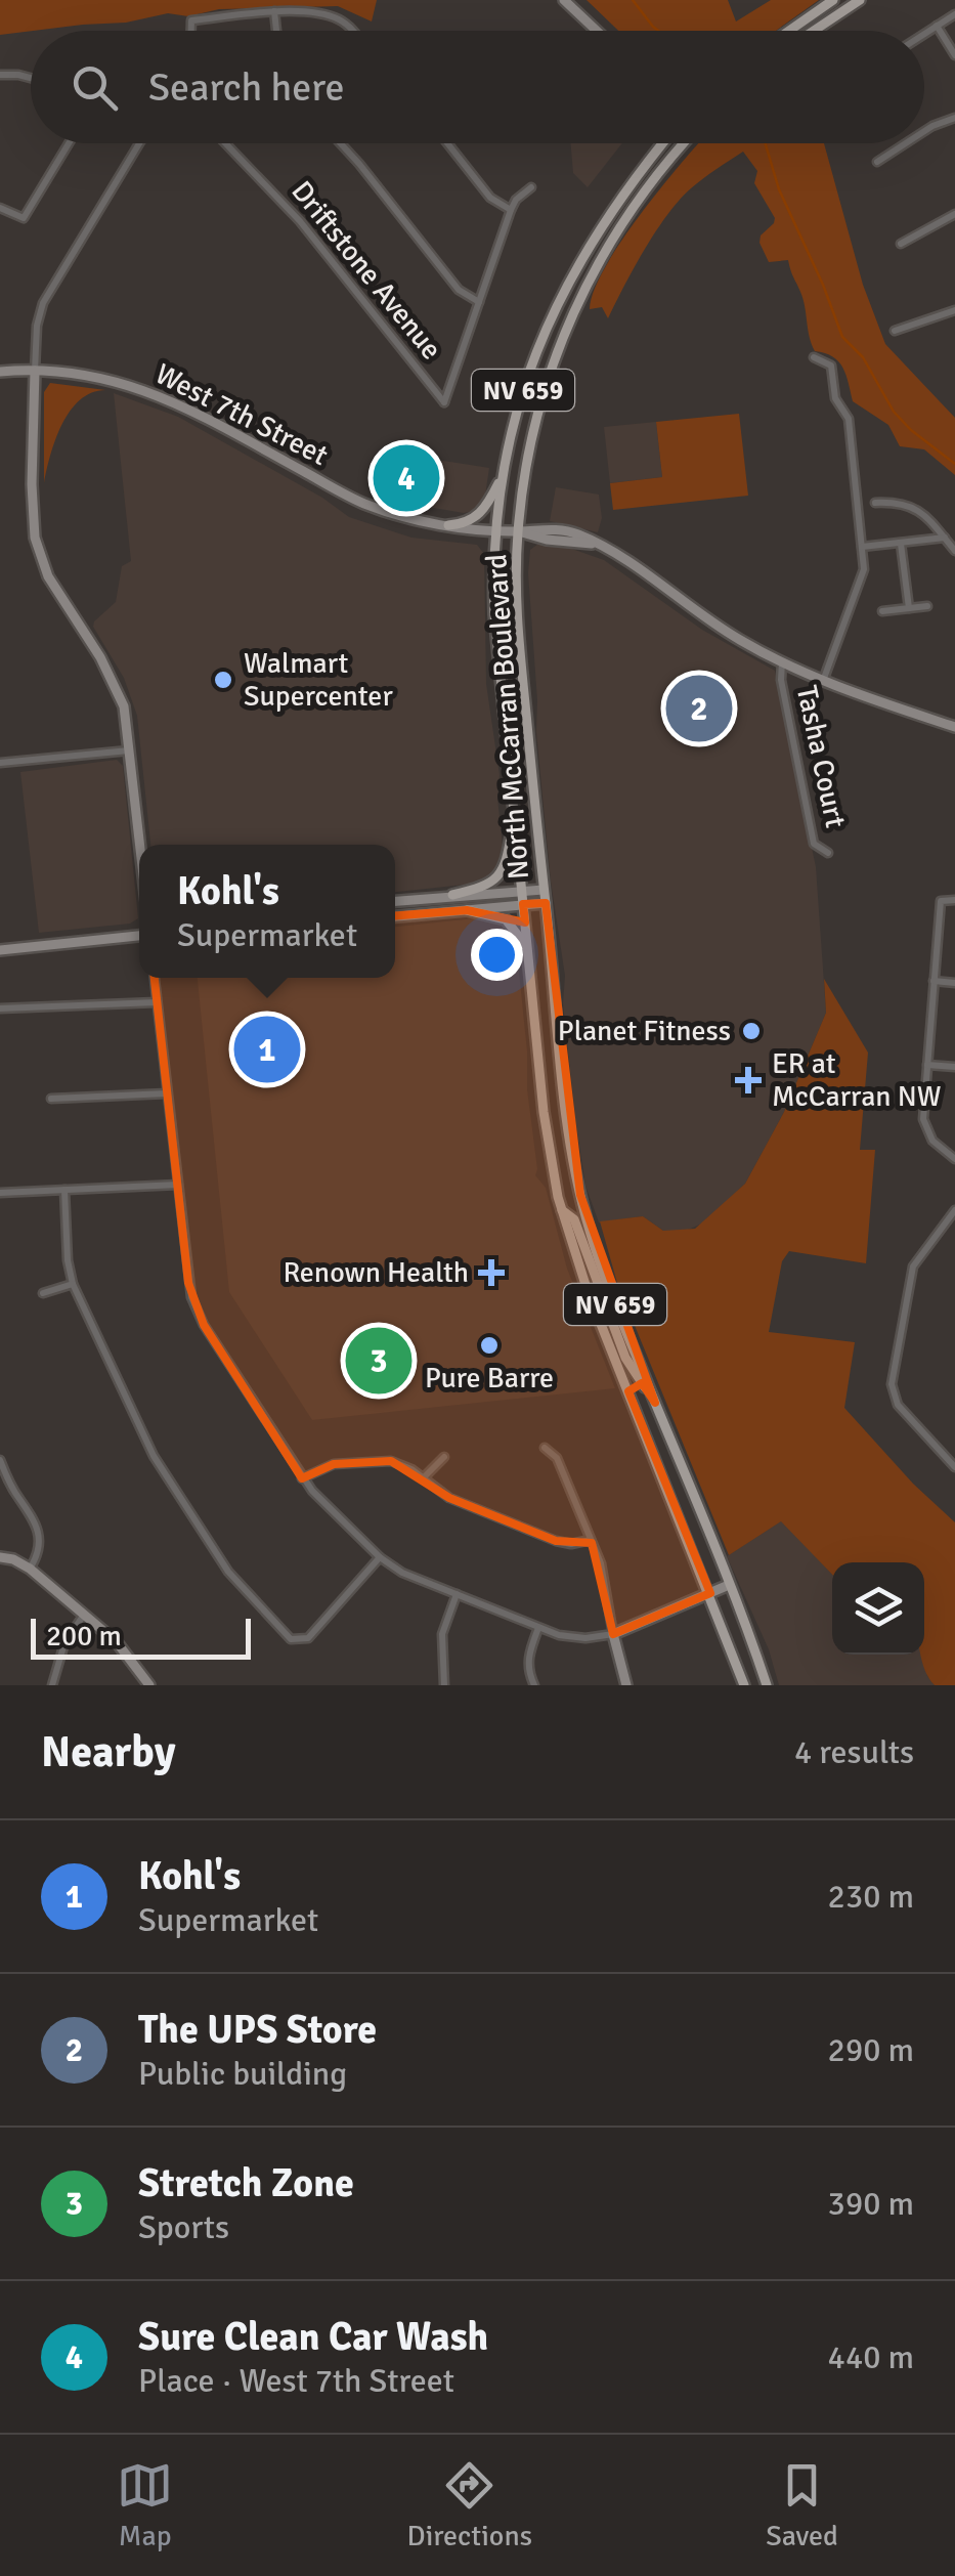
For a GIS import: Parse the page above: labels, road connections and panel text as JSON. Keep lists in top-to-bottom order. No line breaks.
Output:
{"streets":{"main road":["NV 659","West 7th Street","North McCarran Boulevard"],"street":["Driftstone Avenue","Tasha Court"]},"crossings":[["West 7th Street","North McCarran Boulevard"],["West 7th Street","Tasha Court"]],"places":{"other":["Walmart Supercenter","Planet Fitness","Pure Barre"],"health":["ER at McCarran NW","Renown Health"]},"scale_bar":"200 m","page":{"search":"Search here","pins":["4","2","1","3"],"popup":["Kohl's","Supermarket"],"scale":"200 m","heading":["Nearby","4 results"],"list":[{"mark":"1","name":"Kohl's","note":"Supermarket","value":"230 m"},{"mark":"2","name":"The UPS Store","note":"Public building","value":"290 m"},{"mark":"3","name":"Stretch Zone","note":"Sports","value":"390 m"},{"mark":"4","name":"Sure Clean Car Wash","note":"Place · West 7th Street","value":"440 m"}],"nav":["Map","Directions","Saved"]}}
